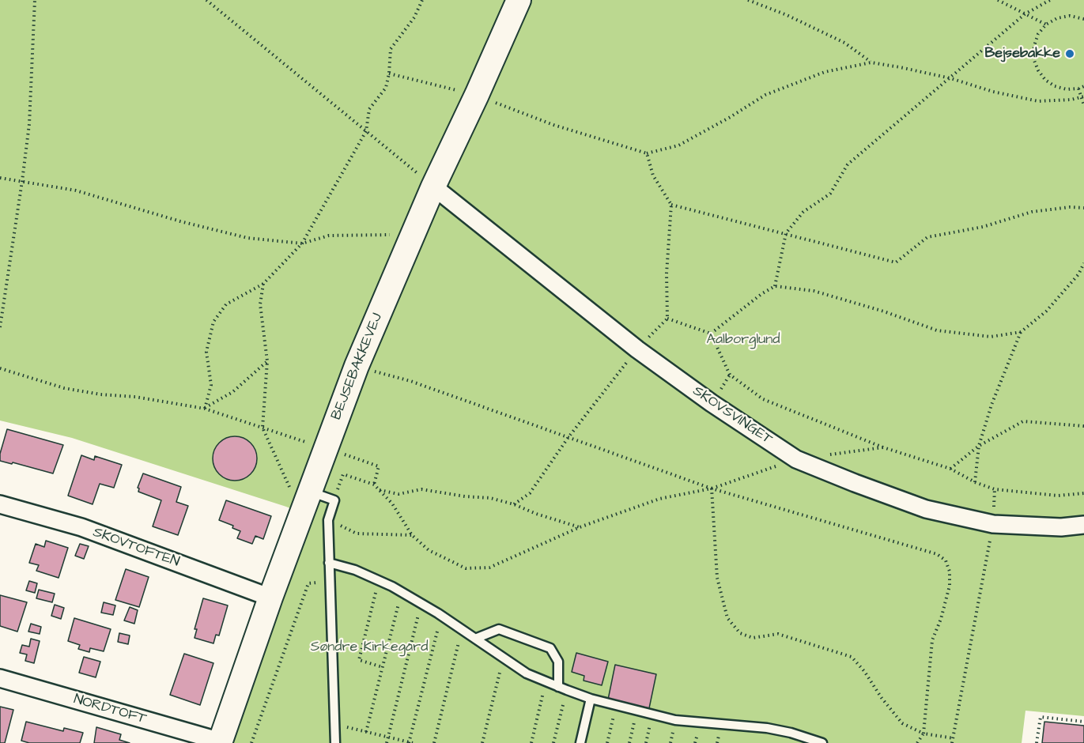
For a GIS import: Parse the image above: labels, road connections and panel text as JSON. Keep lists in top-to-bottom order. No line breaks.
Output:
{"streets":{"street":["BEJSEBAKKEVEJ","SKOVSVINGET","SKOVTOFTEN","NORDTOFT"]},"crossings":[["BEJSEBAKKEVEJ","SKOVSVINGET"],["BEJSEBAKKEVEJ","SKOVTOFTEN"],["BEJSEBAKKEVEJ","NORDTOFT"]],"parks":["Aalborglund","Søndre Kirkegård"],"places":["Bejsebakke"]}
